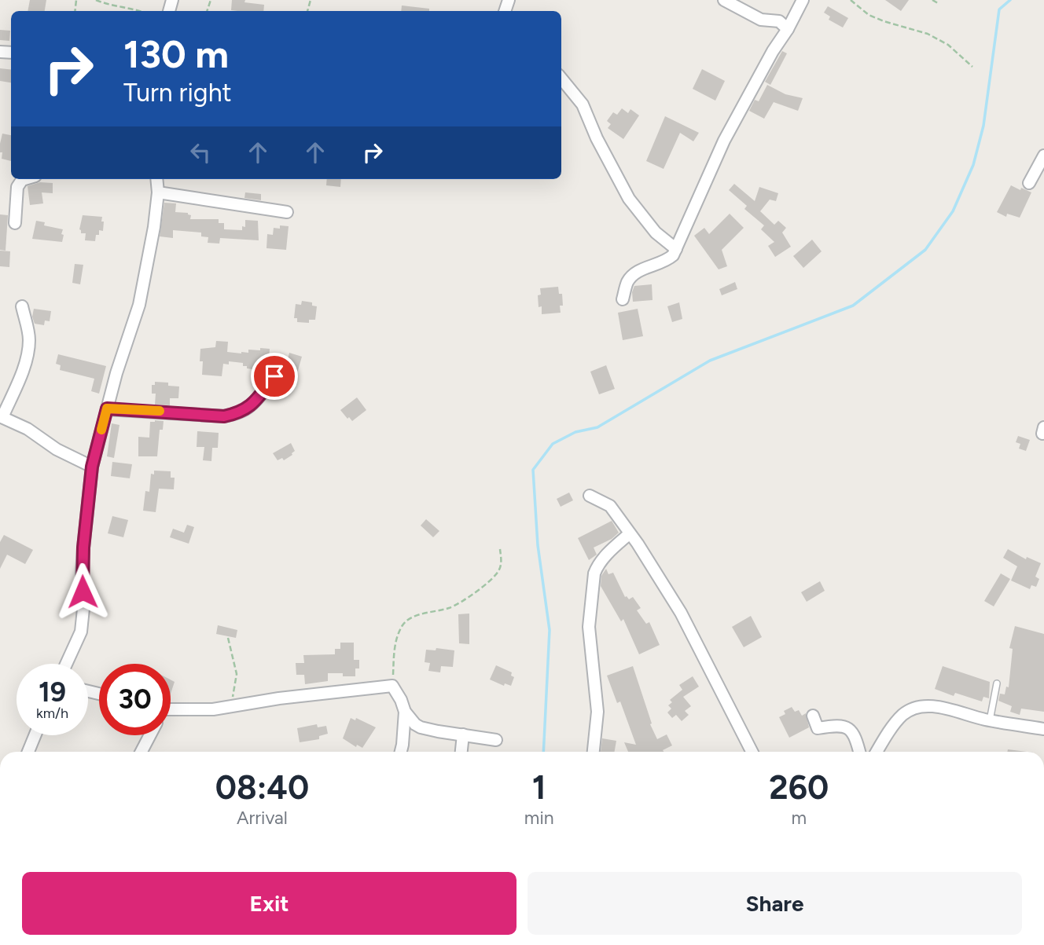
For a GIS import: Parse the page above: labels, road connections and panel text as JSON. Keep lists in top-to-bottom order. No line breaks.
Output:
{"page":{"turn":["130 m","Turn right"],"speed":"19 km/h","limit":"30","eta":["08:40","Arrival","1","min","260","m"],"buttons":["Exit","Share"]}}
